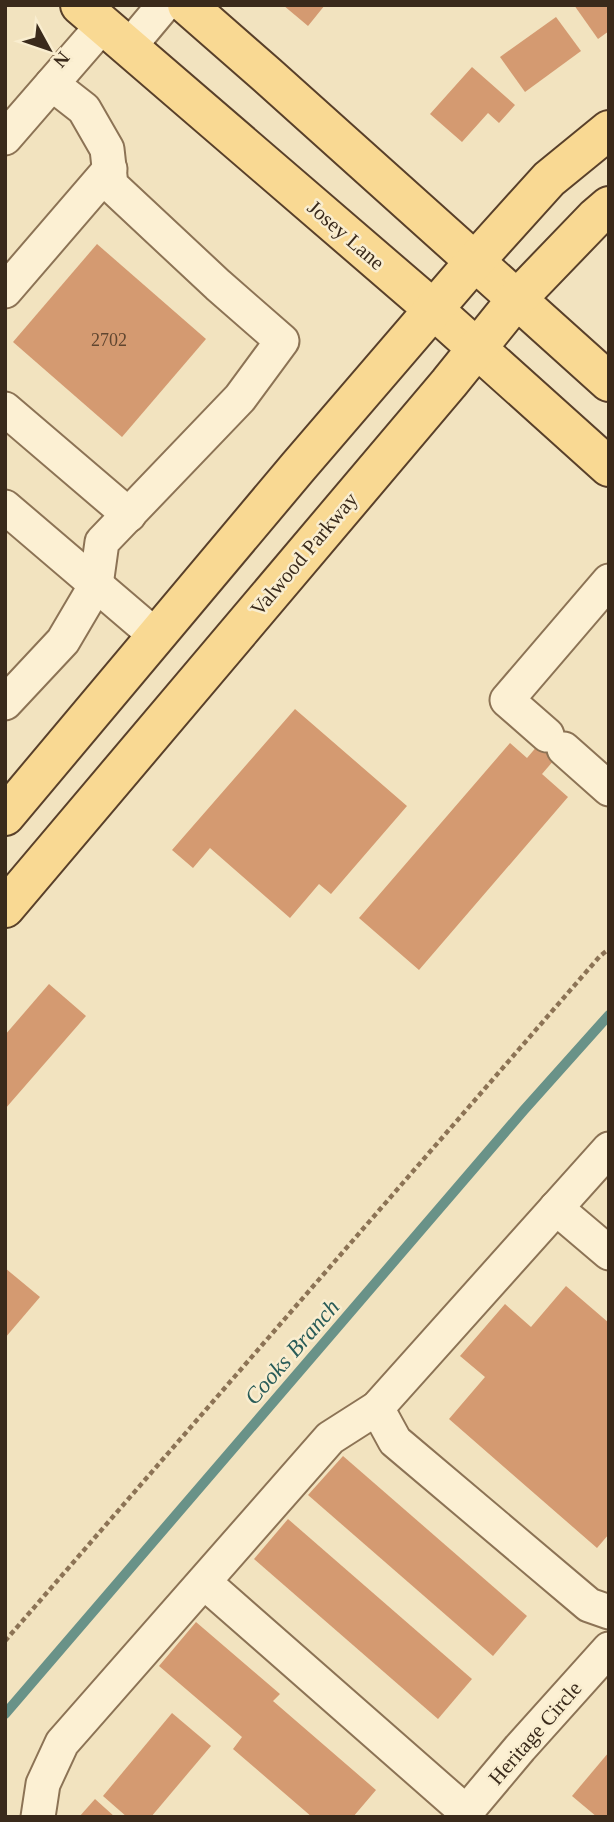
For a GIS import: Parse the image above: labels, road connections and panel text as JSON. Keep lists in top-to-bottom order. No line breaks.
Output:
{"streets":{"main road":["Josey Lane","Valwood Parkway"],"street":["Heritage Circle"]},"crossings":[["Josey Lane","Valwood Parkway"]],"water":["Cooks Branch"],"house_numbers":["2702"],"north":"bottom right"}
